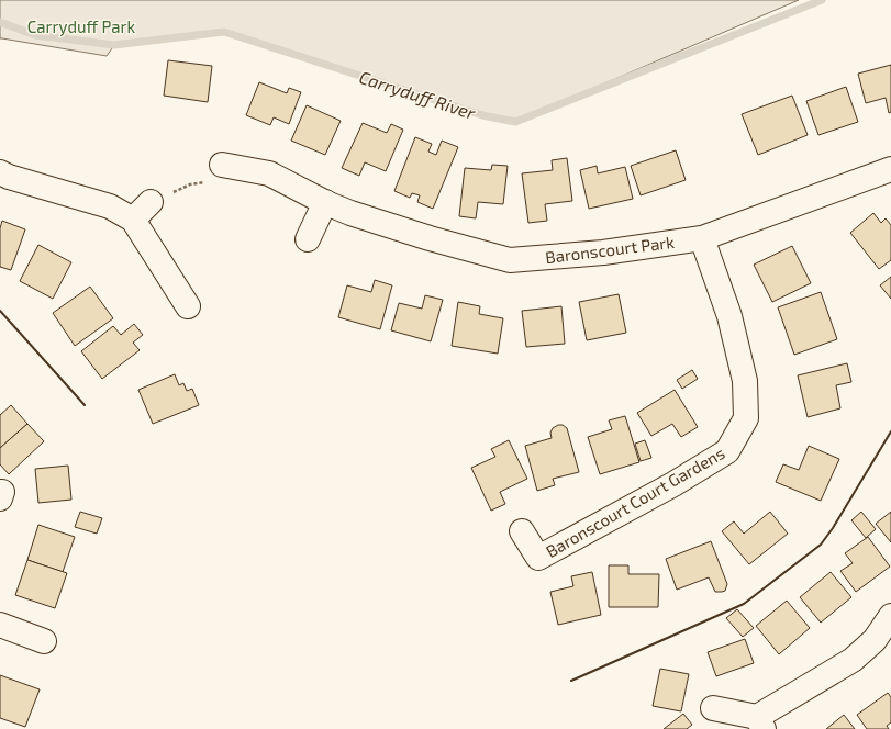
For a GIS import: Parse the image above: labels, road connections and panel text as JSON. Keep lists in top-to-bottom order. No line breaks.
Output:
{"streets":{"street":["Baronscourt Park","Baronscourt Court Gardens"]},"crossings":[["Baronscourt Park","Baronscourt Court Gardens"]],"water":["Carryduff River"],"parks":["Carryduff Park"]}
